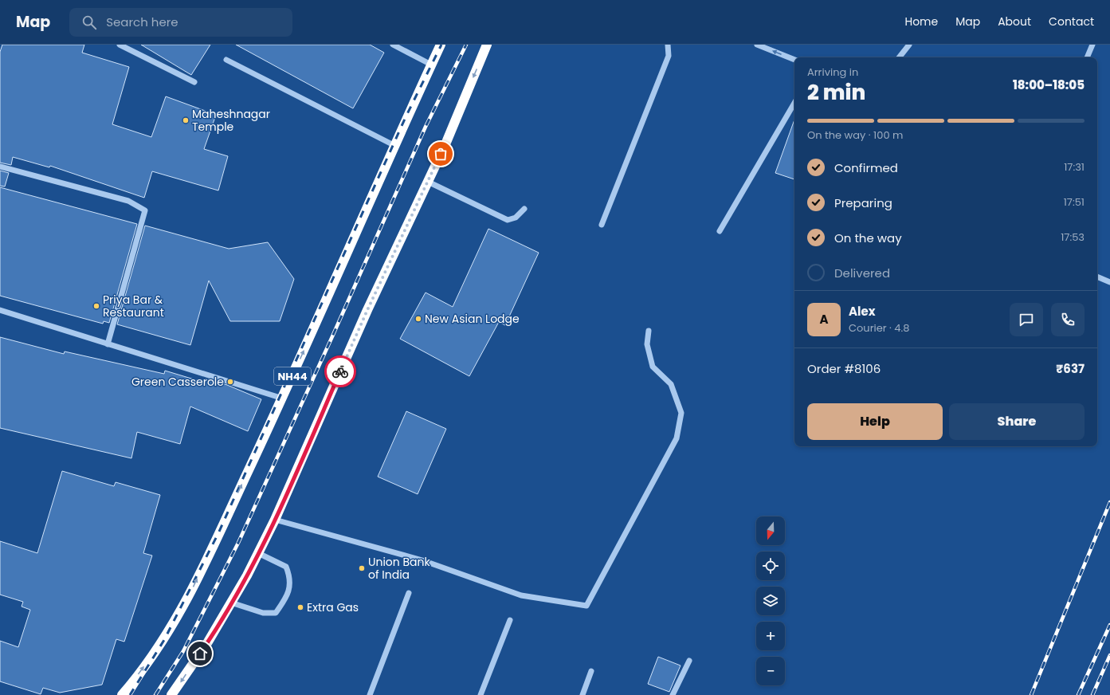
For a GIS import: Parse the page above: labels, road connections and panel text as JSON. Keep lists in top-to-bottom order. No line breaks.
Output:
{"streets":{"highway":["NH44"]},"places":["Maheshnagar Temple","Priya Bar & Restaurant","New Asian Lodge","Green Casserole","Union Bank of India","Extra Gas"],"north":"bottom","page":{"header":"Map","search":"Search here","nav":["Home","Map","About","Contact"],"heading":["2 min","Arriving in","18:00–18:05"],"panel":["Alex","Courier · 4.8","Order #8106","₹637"],"bar":"On the way · 100 m","list":[["Confirmed","17:31"],["Preparing","17:51"],["On the way","17:53"],"Delivered"],"round":"A","buttons":["Help","Share"],"map_buttons":["+","−"]}}
